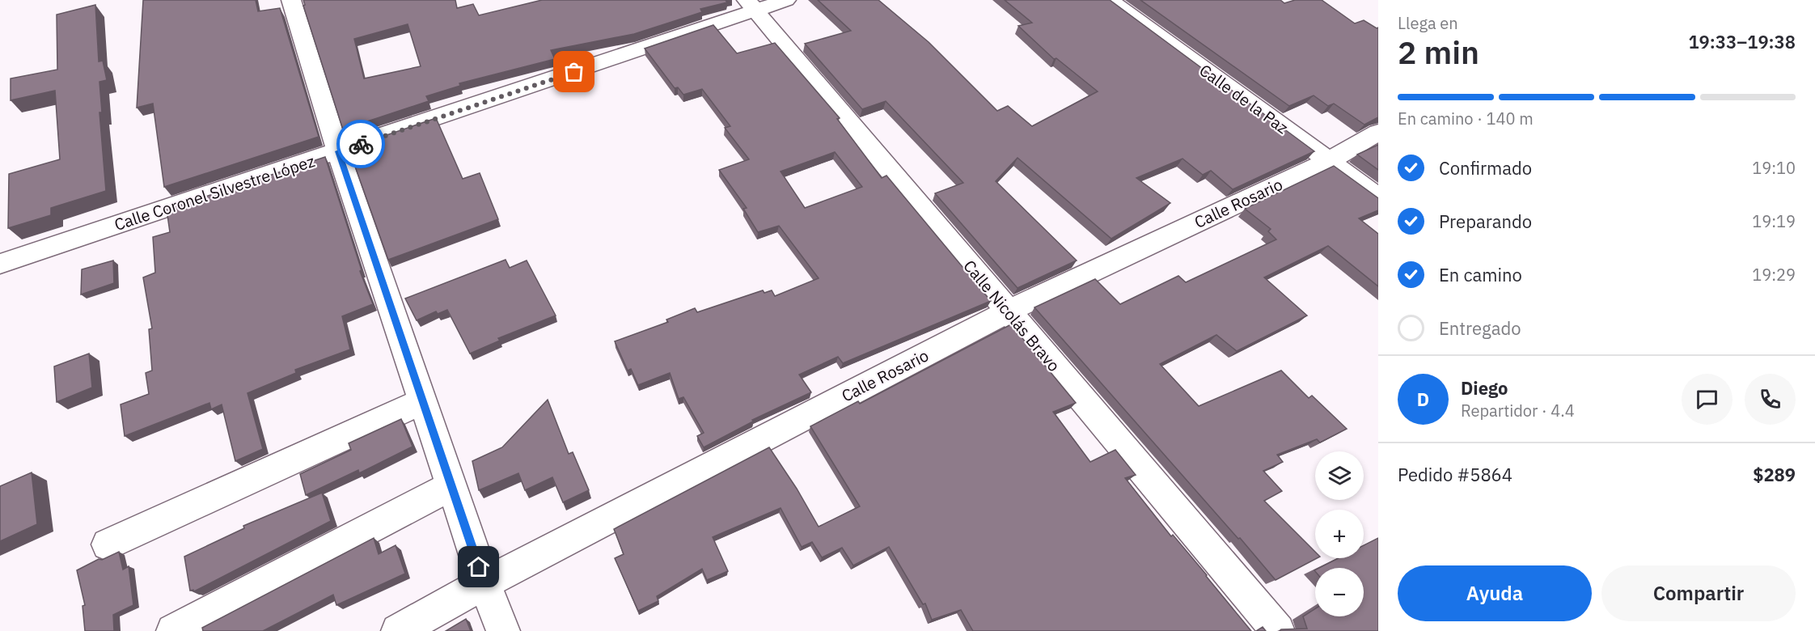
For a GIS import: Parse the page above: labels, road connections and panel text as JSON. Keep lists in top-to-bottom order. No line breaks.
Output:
{"streets":{"street":["Calle de la Paz","Calle Coronel Silvestre López","Calle Rosario","Calle Nicolás Bravo"]},"crossings":[["Calle de la Paz","Calle Rosario"],["Calle Coronel Silvestre López","Calle Nicolás Bravo"],["Calle Rosario","Calle Nicolás Bravo"]],"page":{"heading":["2 min","Llega en","19:33–19:38"],"panel":["Diego","Repartidor · 4.4","Pedido #5864","$289"],"bar":"En camino · 140 m","list":[["Confirmado","19:10"],["Preparando","19:19"],["En camino","19:29"],"Entregado"],"round":"D","map_buttons":["+","−"],"buttons":["Ayuda","Compartir"]}}
